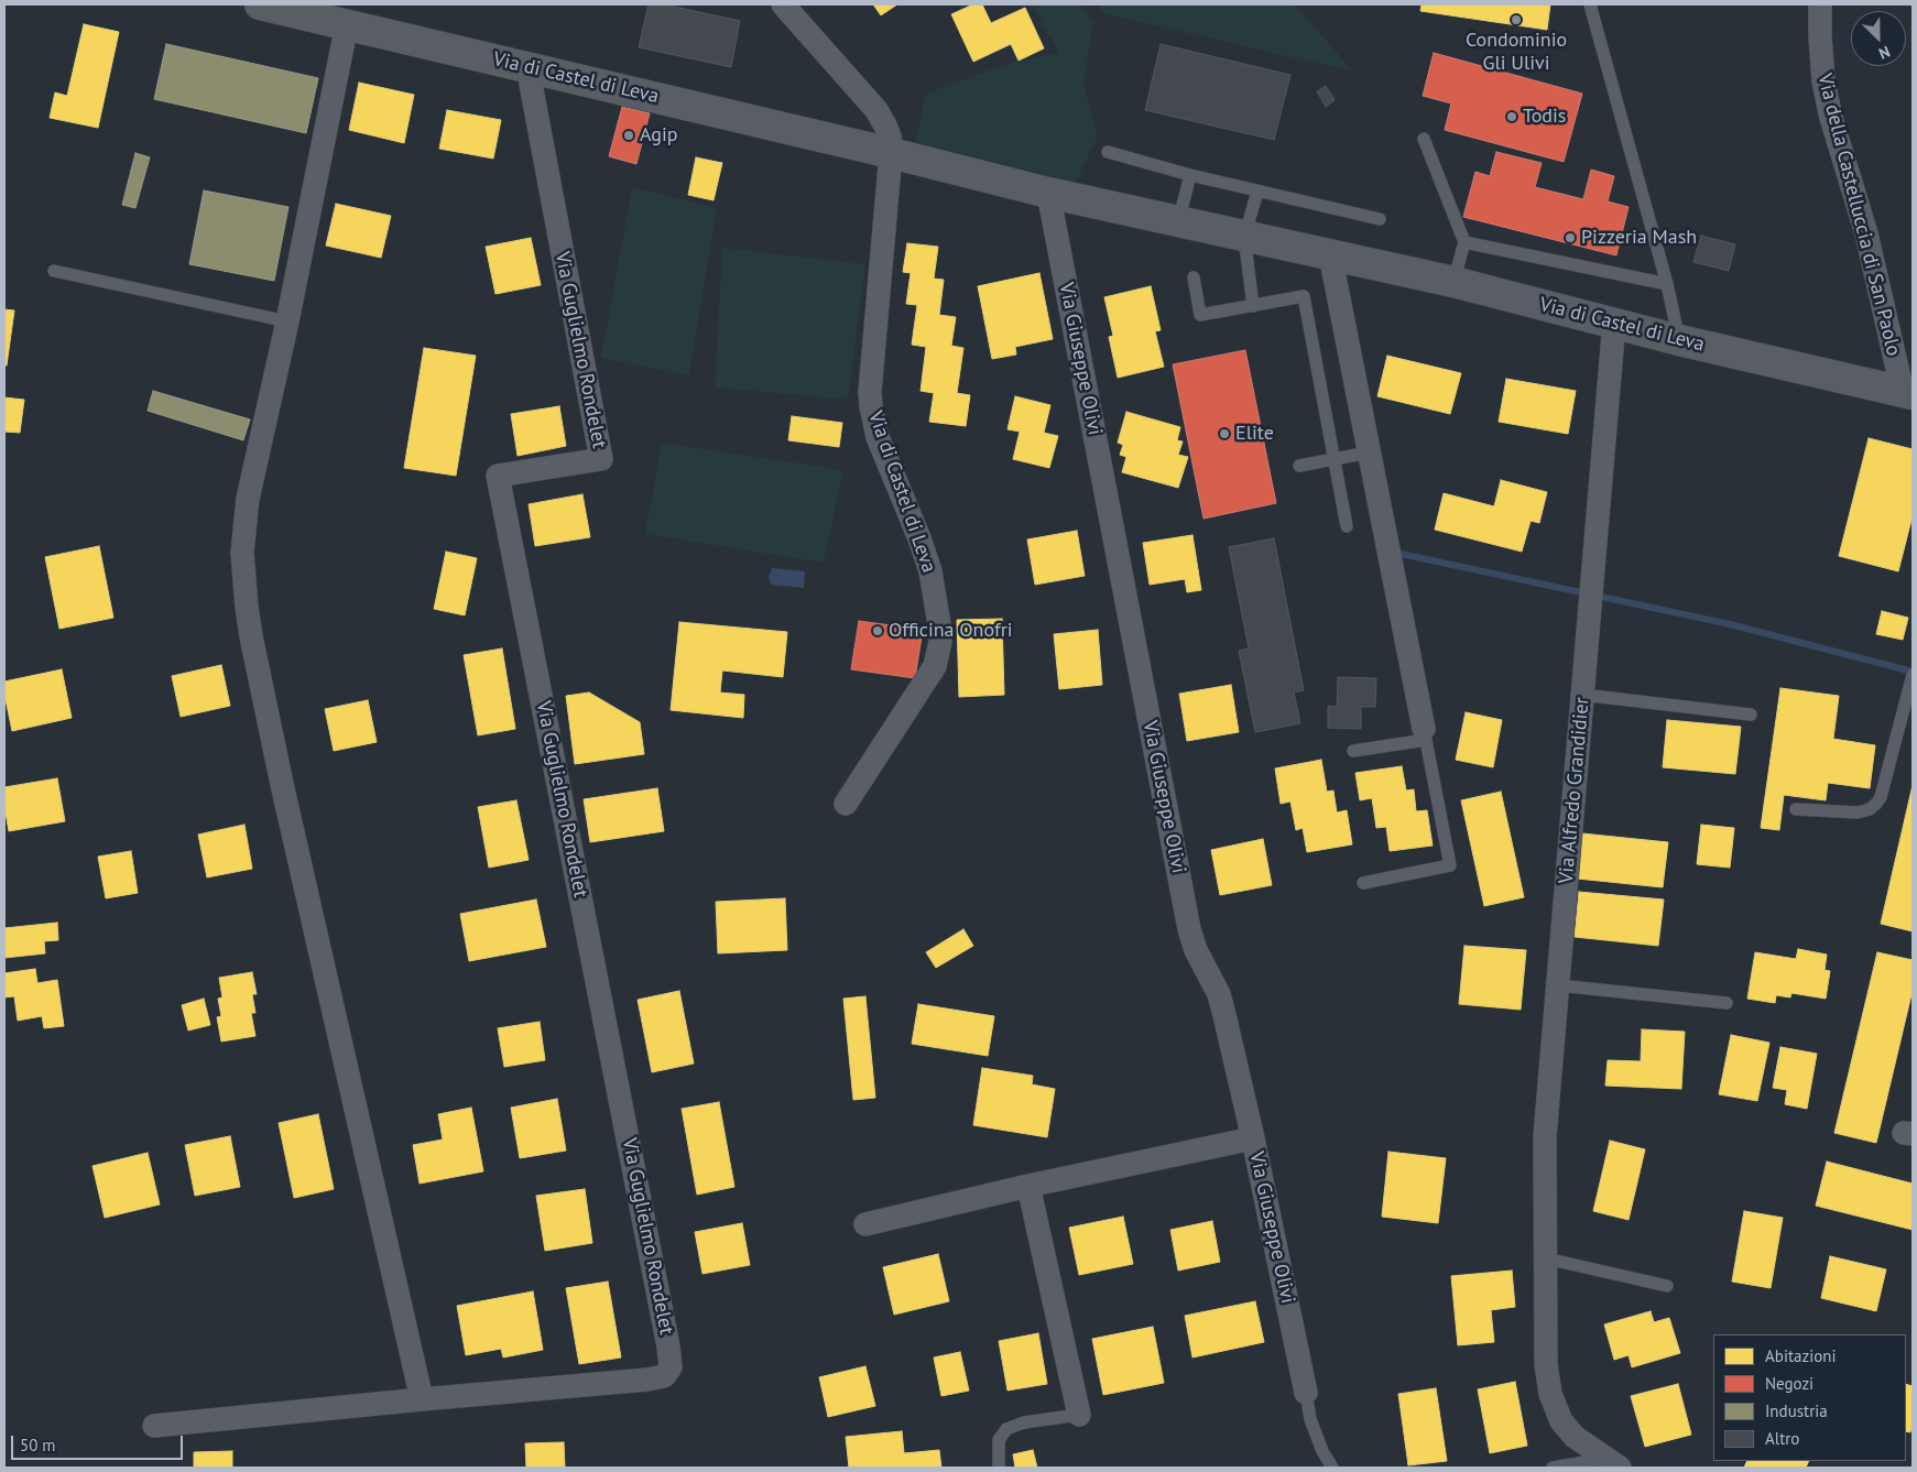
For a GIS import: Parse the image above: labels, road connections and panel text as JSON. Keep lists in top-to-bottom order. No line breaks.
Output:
{"streets":{"street":["Via di Castel di Leva","Via della Castelluccia di San Paolo","Via Guglielmo Rondelet","Via Giuseppe Olivi","Via Alfredo Grandidier"]},"crossings":[["Via di Castel di Leva","Via della Castelluccia di San Paolo"],["Via di Castel di Leva","Via Guglielmo Rondelet"],["Via di Castel di Leva","Via Giuseppe Olivi"],["Via di Castel di Leva","Via Alfredo Grandidier"]],"places":["Condominio Gli Ulivi","Todis","Agip","Pizzeria Mash","Elite","Officina Onofri"],"legend":["Abitazioni","Negozi","Industria","Altro"],"scale_bar":"50 m","north":"bottom right"}
